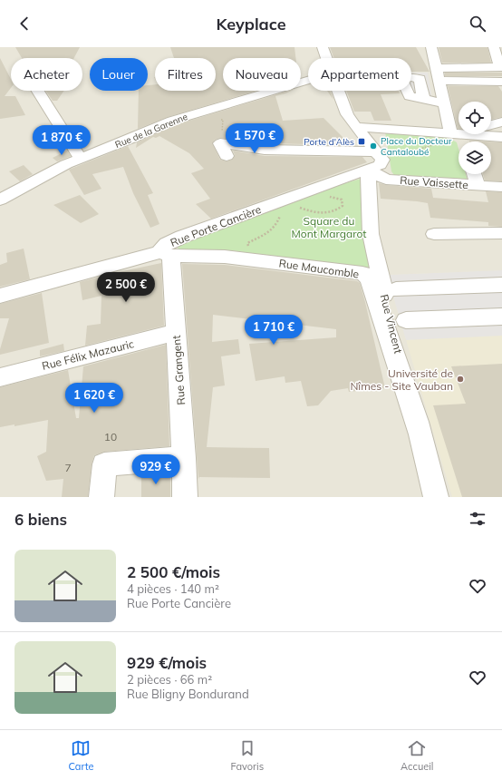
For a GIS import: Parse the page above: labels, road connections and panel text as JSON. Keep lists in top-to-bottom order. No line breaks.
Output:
{"streets":{"street":["Rue de la Garenne","Rue Vaissette","Rue Porte Cancière","Rue Maucomble","Rue Vincent","Rue Félix Mazauric","Rue Grangent"]},"crossings":[["Rue Vaissette","Rue Porte Cancière"],["Rue Vaissette","Rue Vincent"],["Rue Porte Cancière","Rue Maucomble"],["Rue Porte Cancière","Rue Vincent"],["Rue Porte Cancière","Rue Grangent"],["Rue Maucomble","Rue Vincent"],["Rue Maucomble","Rue Grangent"],["Rue Félix Mazauric","Rue Grangent"]],"parks":["Square du Mont Margarot"],"places":{"transit":["Porte d'Alès"],"other":["Place du Docteur Cantaloubé","Université de Nîmes - Site Vauban"]},"house_numbers":["10","7"],"page":{"header":"Keyplace","chip":["Acheter","Louer","Filtres","Nouveau","Appartement"],"price":["1 570 €","1 870 €","2 500 €","1 710 €","1 620 €","929 €"],"heading":"6 biens","list":[{"name":"2 500 €/mois","note":"4 pièces · 140 m² · Rue Porte Cancière"},{"name":"929 €/mois","note":"2 pièces · 66 m² · Rue Bligny Bondurand"}],"tabs":["Carte","Favoris","Accueil"]}}
